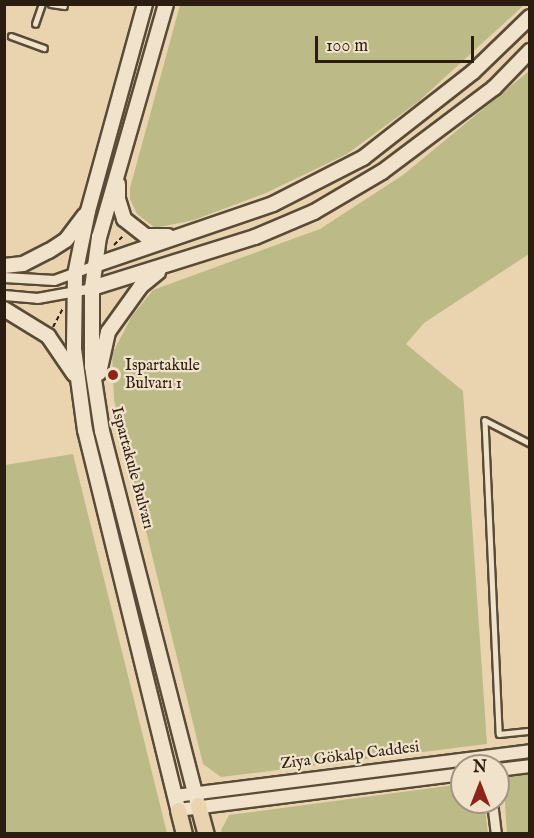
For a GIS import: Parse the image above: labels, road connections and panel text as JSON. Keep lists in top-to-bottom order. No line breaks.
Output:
{"streets":{"main road":["Ispartakule Bulvarı"],"street":["Ziya Gökalp Caddesi"]},"crossings":[["Ispartakule Bulvarı","Ziya Gökalp Caddesi"]],"places":["Ispartakule Bulvarı 1"],"scale_bar":"100 m","north":"top"}
